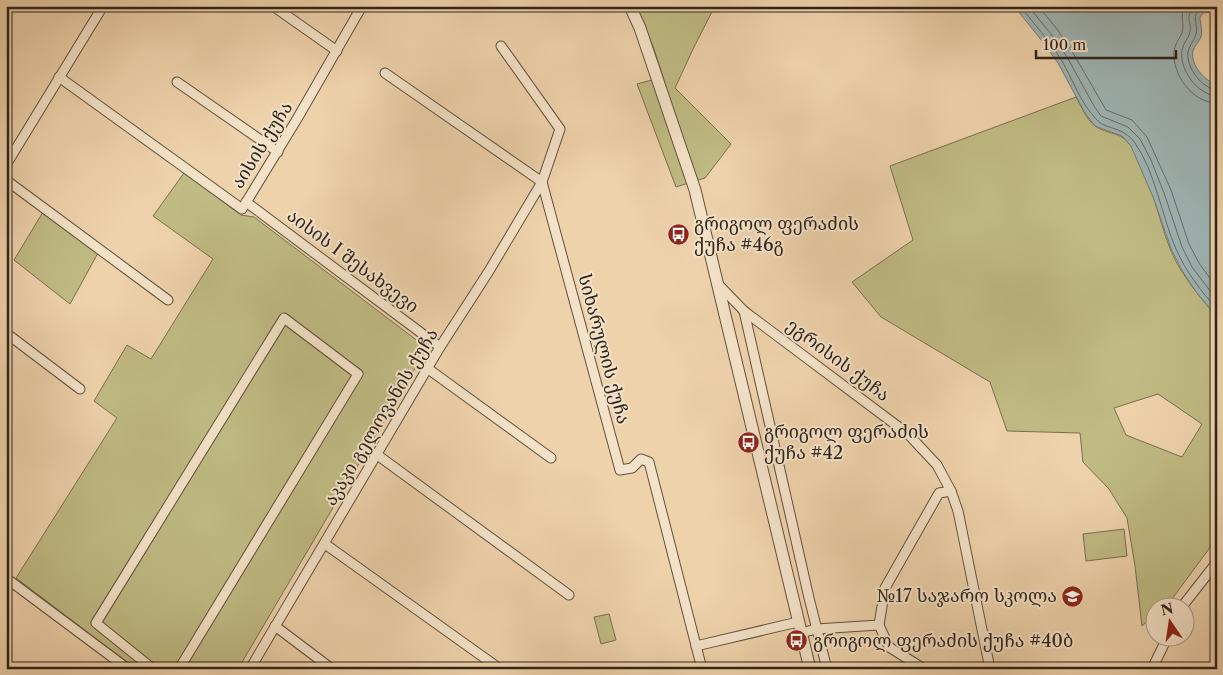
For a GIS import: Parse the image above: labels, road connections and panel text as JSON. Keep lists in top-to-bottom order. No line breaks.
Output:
{"streets":{"street":["აისის ქუჩა","აისის I შესახვევი","სიხარულის ქუჩა","ეგრისის ქუჩა","აკაკი გელოვანის ქუჩა"]},"crossings":[["აისის ქუჩა","აისის I შესახვევი"],["აისის I შესახვევი","აკაკი გელოვანის ქუჩა"],["სიხარულის ქუჩა","აკაკი გელოვანის ქუჩა"]],"places":{"bus stop":["გრიგოლ ფერაძის ქუჩა #46გ","გრიგოლ ფერაძის ქუჩა #42","გრიგოლ ფერაძის ქუჩა #40ბ"],"school or university":["№17 საჯარო სკოლა"]},"scale_bar":"100 m","north":"top"}
